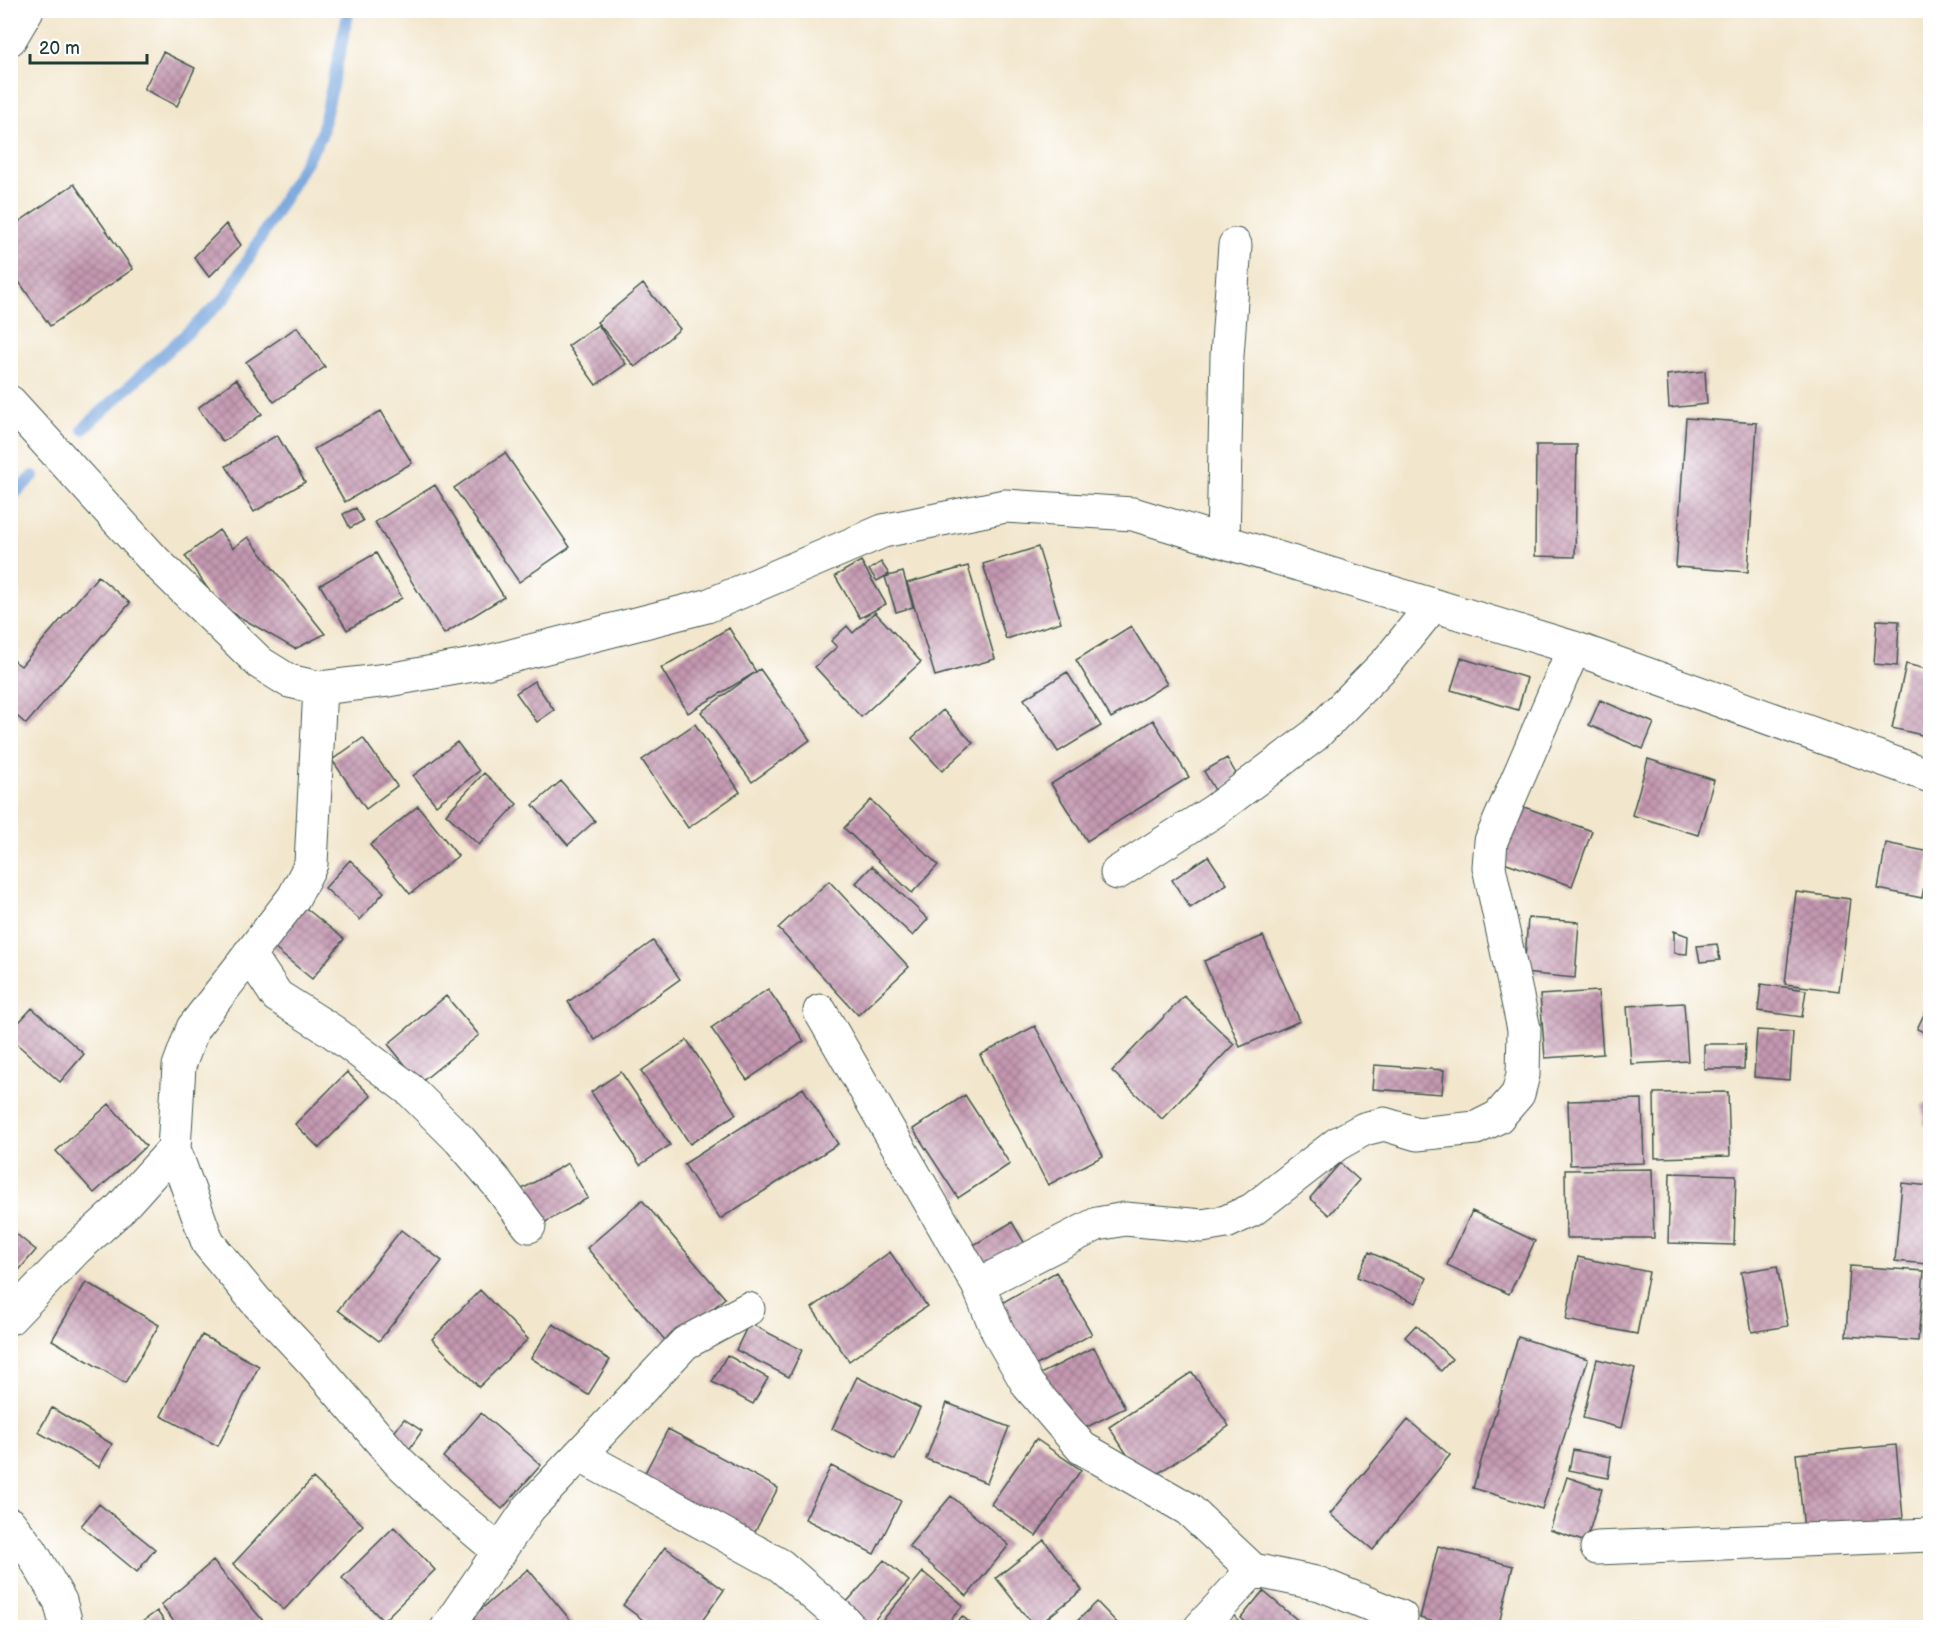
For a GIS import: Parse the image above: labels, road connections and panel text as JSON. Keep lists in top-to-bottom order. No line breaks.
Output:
{"scale_bar":"20 m"}
